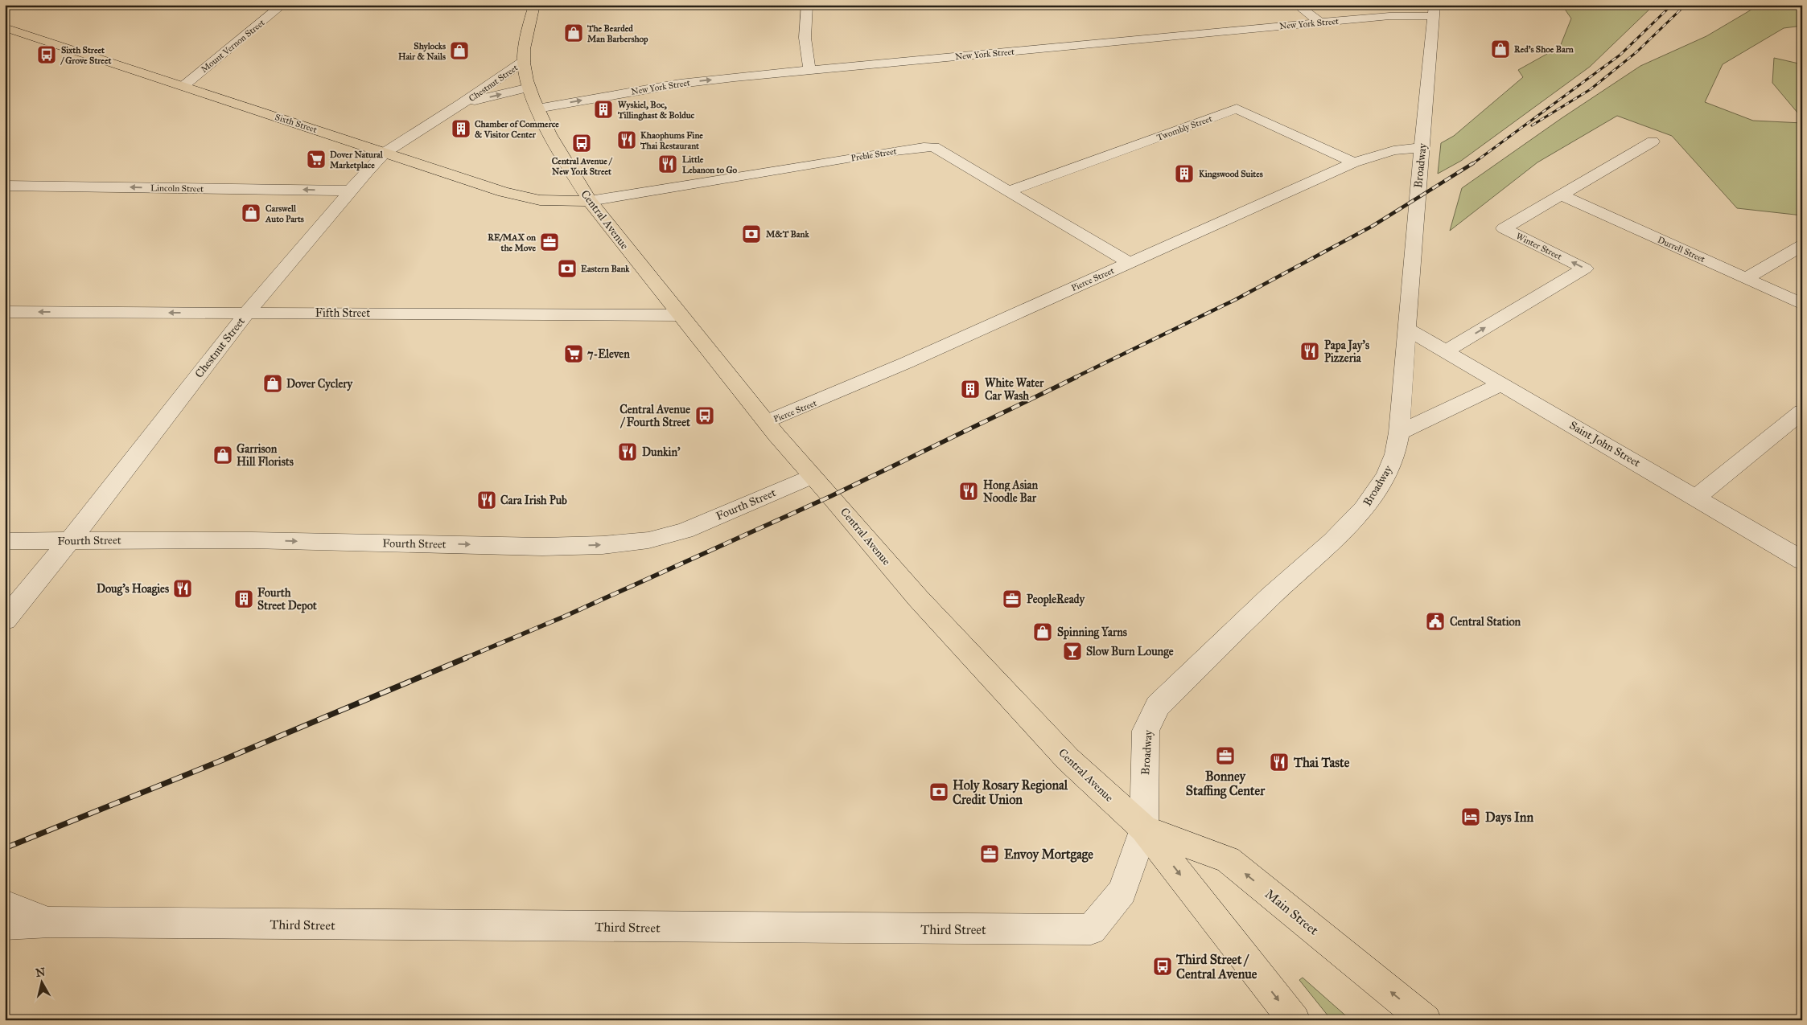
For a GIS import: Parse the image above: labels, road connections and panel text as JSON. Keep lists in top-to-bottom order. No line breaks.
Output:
{"streets":{"main road":["Sixth Street","Central Avenue","Main Street"],"street":["New York Street","Mount Vernon Street","Chestnut Street","Twombly Street","Preble Street","Broadway","Lincoln Street","Winter Street","Durrell Street","Pierce Street","Fifth Street","Saint John Street","Fourth Street","Third Street"]},"crossings":[["New York Street","Broadway"],["New York Street","Central Avenue"],["Mount Vernon Street","Sixth Street"],["Chestnut Street","Sixth Street"],["Chestnut Street","Lincoln Street"],["Chestnut Street","Central Avenue"],["Chestnut Street","Fifth Street"],["Chestnut Street","Fourth Street"],["Sixth Street","Preble Street"],["Sixth Street","Central Avenue"],["Twombly Street","Preble Street"],["Twombly Street","Pierce Street"],["Preble Street","Central Avenue"],["Preble Street","Pierce Street"],["Broadway","Central Avenue"],["Broadway","Pierce Street"],["Broadway","Saint John Street"],["Broadway","Main Street"],["Broadway","Third Street"],["Central Avenue","Pierce Street"],["Central Avenue","Fifth Street"],["Central Avenue","Fourth Street"],["Central Avenue","Main Street"],["Central Avenue","Third Street"],["Winter Street","Durrell Street"],["Winter Street","Saint John Street"],["Main Street","Third Street"]],"one_way":["Lincoln Street","Fifth Street","Fourth Street","Main Street"],"places":{"shop":["The Bearded Man Barbershop","Red's Shoe Barn","Shylocks Hair & Nails","Carswell Auto Parts","Dover Cyclery","Garrison Hill Florists","Spinning Yarns"],"bus stop":["Sixth Street / Grove Street","Central Avenue / New York Street","Central Avenue / Fourth Street","Third Street / Central Avenue"],"building":["Wyskiel, Boc, Tillinghast & Bolduc","Chamber of Commerce & Visitor Center","Kingswood Suites","White Water Car Wash","Fourth Street Depot"],"restaurant":["Khaophums Fine Thai Restaurant","Little Lebanon to Go","Papa Jay's Pizzeria","Dunkin'","Hong Asian Noodle Bar","Cara Irish Pub","Doug's Hoagies","Thai Taste"],"supermarket":["Dover Natural Marketplace","7-Eleven"],"bank":["M&T Bank","Eastern Bank","Holy Rosary Regional Credit Union"],"office":["RE/MAX on the Move","PeopleReady","Bonney Staffing Center","Envoy Mortgage"],"public building":["Central Station"],"bar":["Slow Burn Lounge"],"hotel":["Days Inn"]},"north":"top"}
